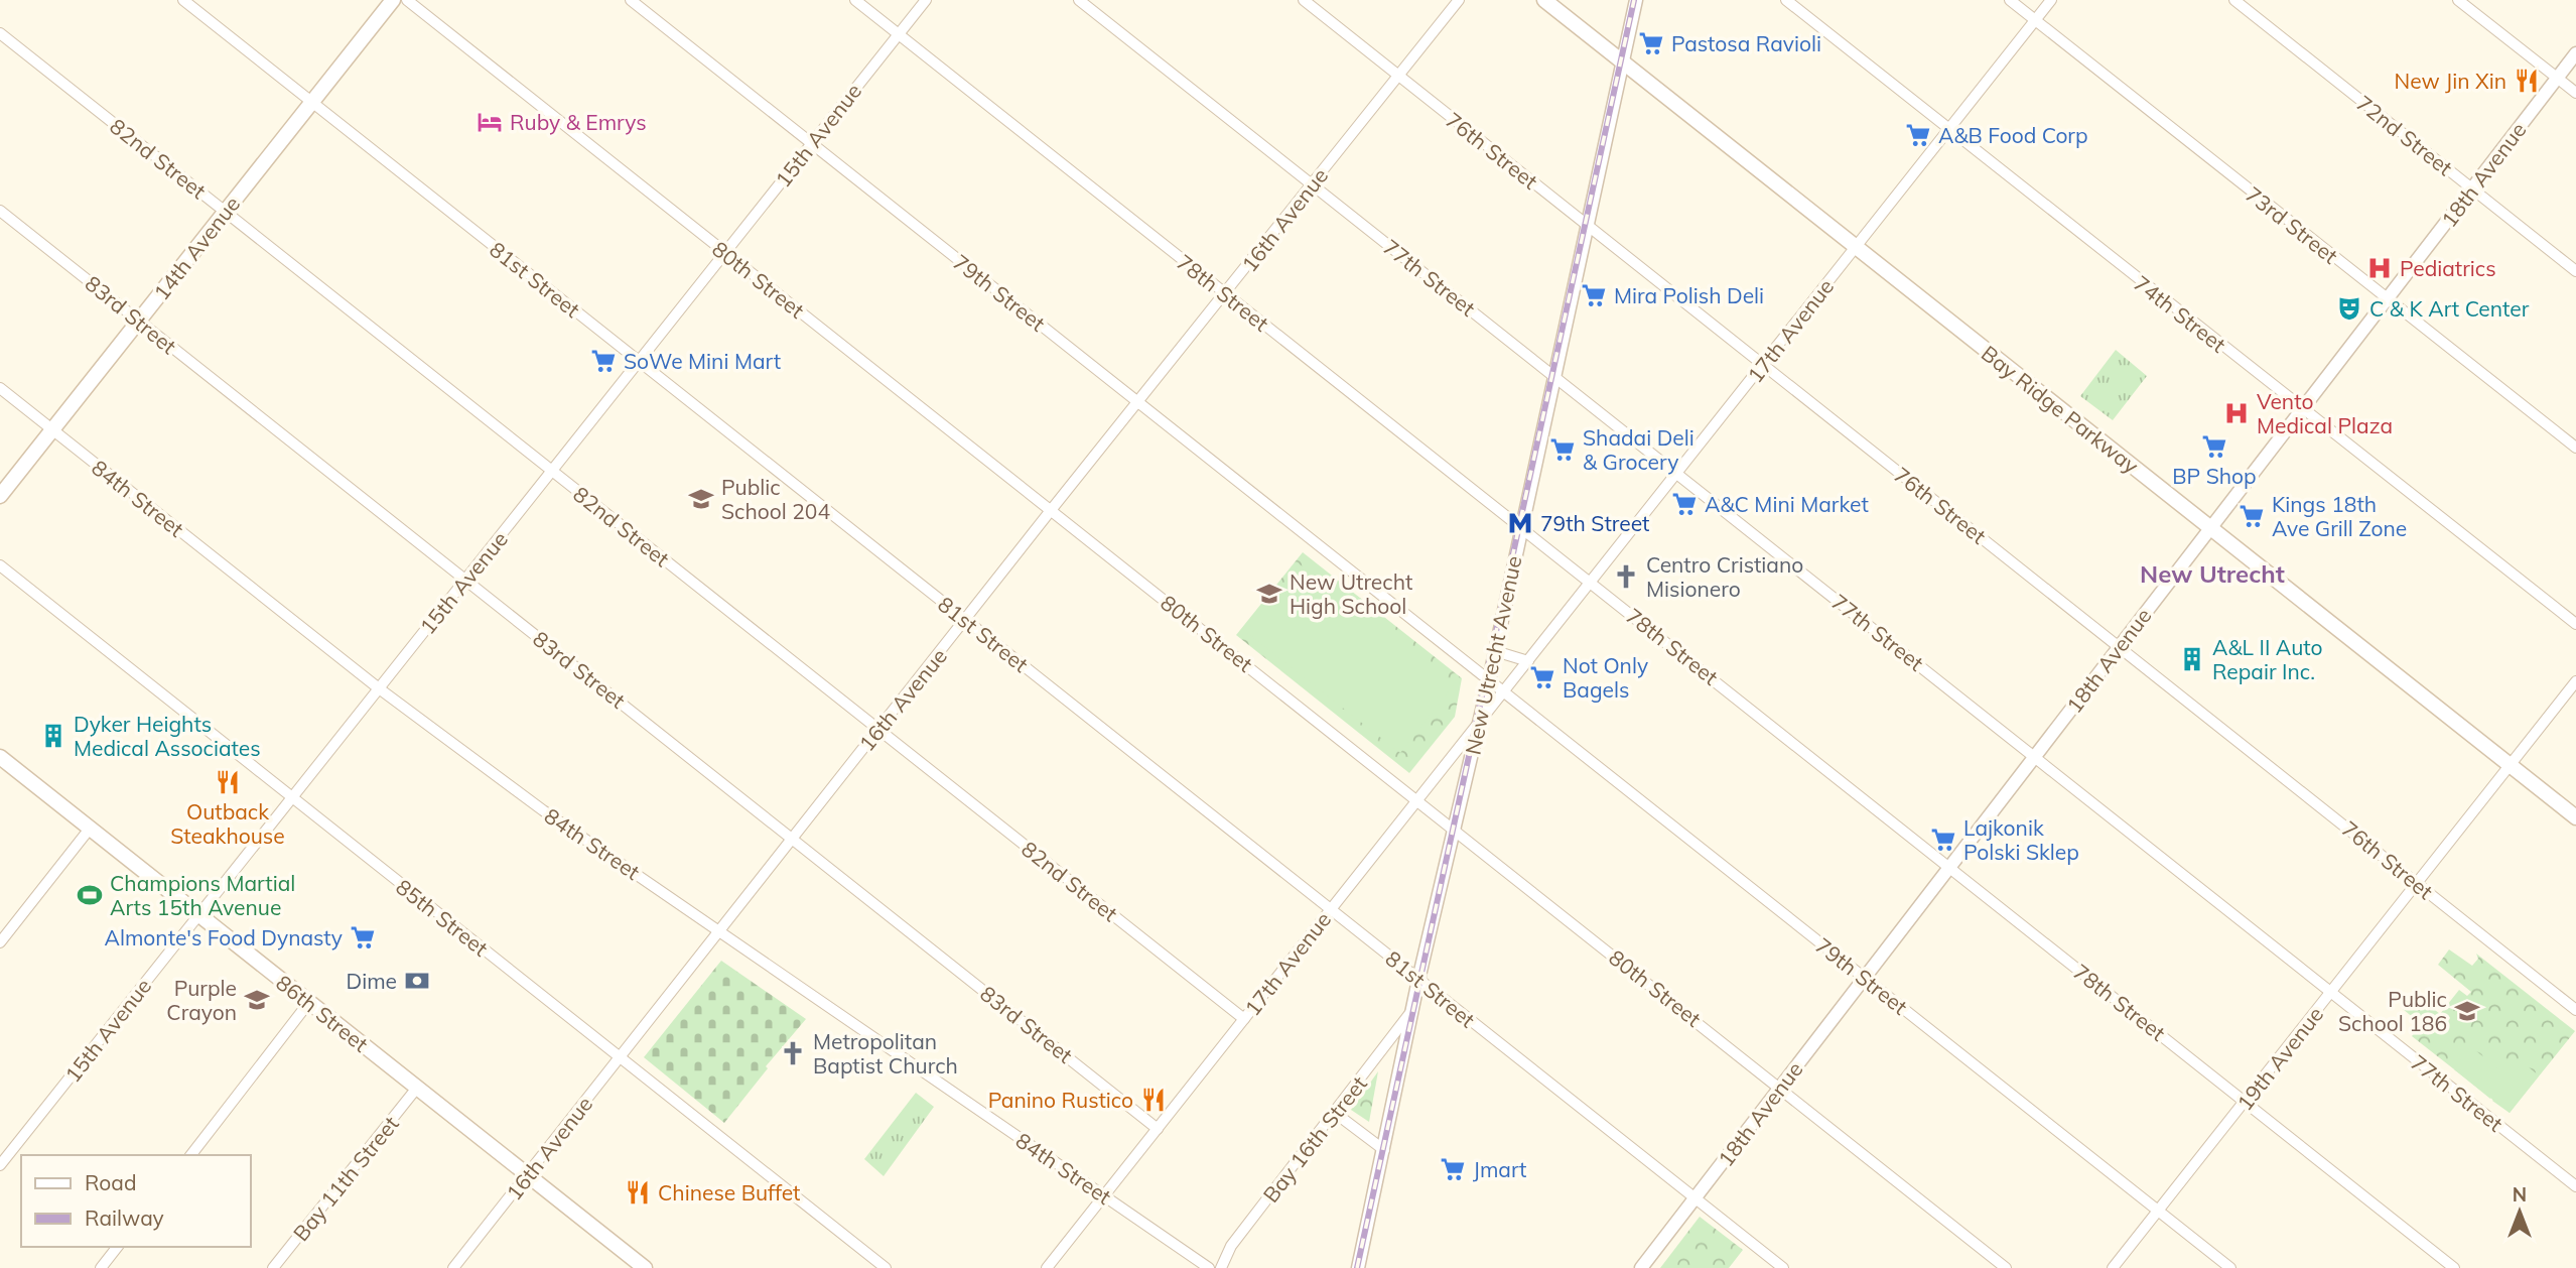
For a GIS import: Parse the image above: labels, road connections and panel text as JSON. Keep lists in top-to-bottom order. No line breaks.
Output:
{"streets":{"main road":["14th Avenue","Bay Ridge Parkway","86th Street"],"street":["15th Avenue","72nd Street","76th Street","82nd Street","18th Avenue","16th Avenue","73rd Street","77th Street","81st Street","80th Street","79th Street","78th Street","74th Street","83rd Street","17th Avenue","84th Street","New Utrecht Avenue","85th Street","19th Avenue","Bay 16th Street","Bay 11th Street"]},"crossings":[["15th Avenue","82nd Street"],["15th Avenue","81st Street"],["15th Avenue","80th Street"],["15th Avenue","79th Street"],["15th Avenue","78th Street"],["15th Avenue","83rd Street"],["15th Avenue","84th Street"],["15th Avenue","85th Street"],["15th Avenue","86th Street"],["72nd Street","18th Avenue"],["76th Street","18th Avenue"],["76th Street","16th Avenue"],["76th Street","17th Avenue"],["76th Street","New Utrecht Avenue"],["76th Street","19th Avenue"],["82nd Street","16th Avenue"],["82nd Street","14th Avenue"],["82nd Street","17th Avenue"],["18th Avenue","73rd Street"],["18th Avenue","77th Street"],["18th Avenue","81st Street"],["18th Avenue","80th Street"],["18th Avenue","79th Street"],["18th Avenue","78th Street"],["18th Avenue","74th Street"],["18th Avenue","Bay Ridge Parkway"],["16th Avenue","77th Street"],["16th Avenue","81st Street"],["16th Avenue","80th Street"],["16th Avenue","79th Street"],["16th Avenue","78th Street"],["16th Avenue","83rd Street"],["16th Avenue","84th Street"],["16th Avenue","85th Street"],["16th Avenue","86th Street"],["73rd Street","17th Avenue"],["14th Avenue","81st Street"],["14th Avenue","83rd Street"],["14th Avenue","84th Street"],["77th Street","17th Avenue"],["77th Street","New Utrecht Avenue"],["77th Street","19th Avenue"],["81st Street","17th Avenue"],["81st Street","New Utrecht Avenue"],["80th Street","17th Avenue"],["80th Street","New Utrecht Avenue"],["79th Street","17th Avenue"],["79th Street","New Utrecht Avenue"],["79th Street","19th Avenue"],["78th Street","17th Avenue"],["78th Street","New Utrecht Avenue"],["78th Street","19th Avenue"],["74th Street","17th Avenue"],["83rd Street","17th Avenue"],["17th Avenue","Bay Ridge Parkway"],["17th Avenue","84th Street"],["17th Avenue","New Utrecht Avenue"],["Bay Ridge Parkway","New Utrecht Avenue"],["Bay Ridge Parkway","19th Avenue"],["New Utrecht Avenue","Bay 16th Street"],["86th Street","Bay 11th Street"]],"districts":["New Utrecht"],"places":{"supermarket":["Pastosa Ravioli","A&B Food Corp","Mira Polish Deli","SoWe Mini Mart","BP Shop","Shadai Deli & Grocery","A&C Mini Market","Kings 18th Ave Grill Zone","Not Only Bagels","Lajkonik Polski Sklep","Almonte's Food Dynasty","Jmart"],"restaurant":["New Jin Xin","Outback Steakhouse","Panino Rustico","Chinese Buffet"],"hotel":["Ruby & Emrys"],"hospital":["Pediatrics","Vento Medical Plaza"],"theatre":["C & K Art Center"],"school or university":["Public School 204","New Utrecht High School","Purple Crayon","Public School 186"],"metro station":["79th Street"],"church":["Centro Cristiano Misionero","Metropolitan Baptist Church"],"building":["A&L II Auto Repair Inc.","Dyker Heights Medical Associates"],"sports":["Champions Martial Arts 15th Avenue"],"bank":["Dime"]},"legend":["Road","Railway"],"north":"top"}
